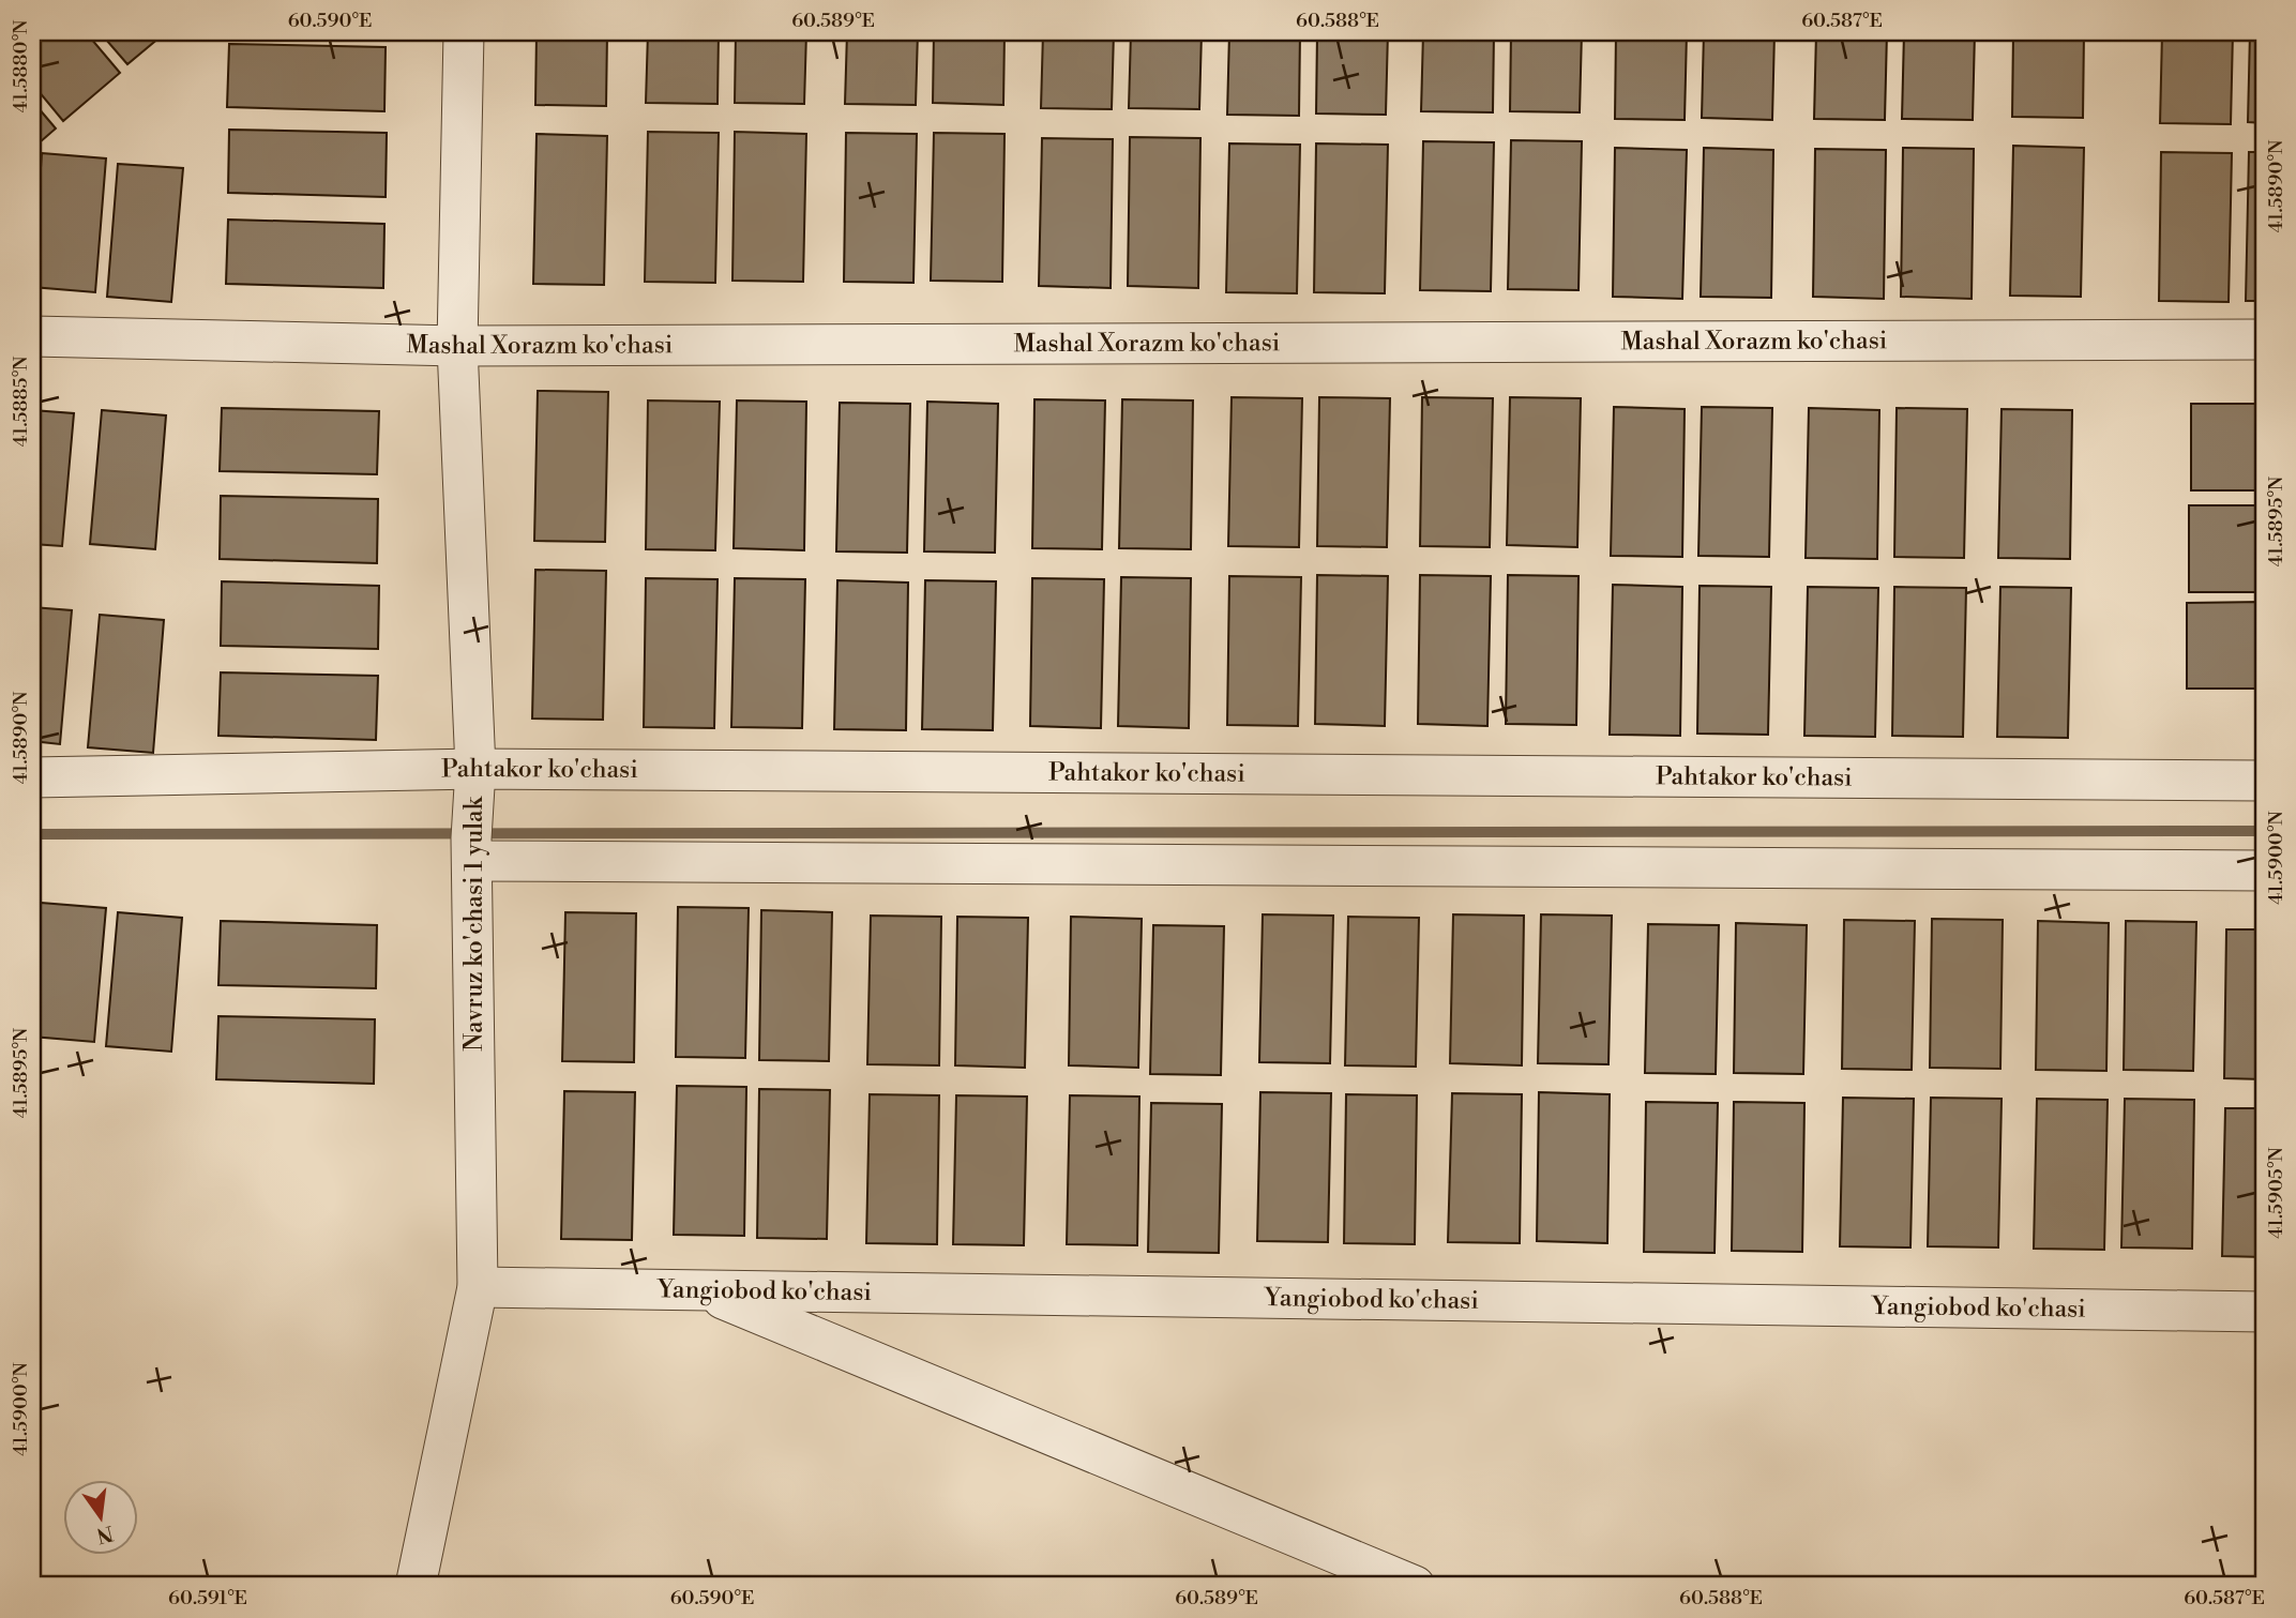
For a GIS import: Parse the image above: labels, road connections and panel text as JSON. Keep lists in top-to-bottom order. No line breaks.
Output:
{"streets":{"street":["Mashal Xorazm ko'chasi","Pahtakor ko'chasi","Navruz ko'chasi 1 yulak","Yangiobod ko'chasi"]},"crossings":[["Mashal Xorazm ko'chasi","Navruz ko'chasi 1 yulak"],["Pahtakor ko'chasi","Navruz ko'chasi 1 yulak"],["Navruz ko'chasi 1 yulak","Yangiobod ko'chasi"]],"north":"bottom","coordinates":["60.590°E","60.589°E","60.588°E","60.587°E","41.5880°N","41.5890°N","41.5885°N","41.5895°N","41.5900°N","41.5905°N","60.591°E"]}
